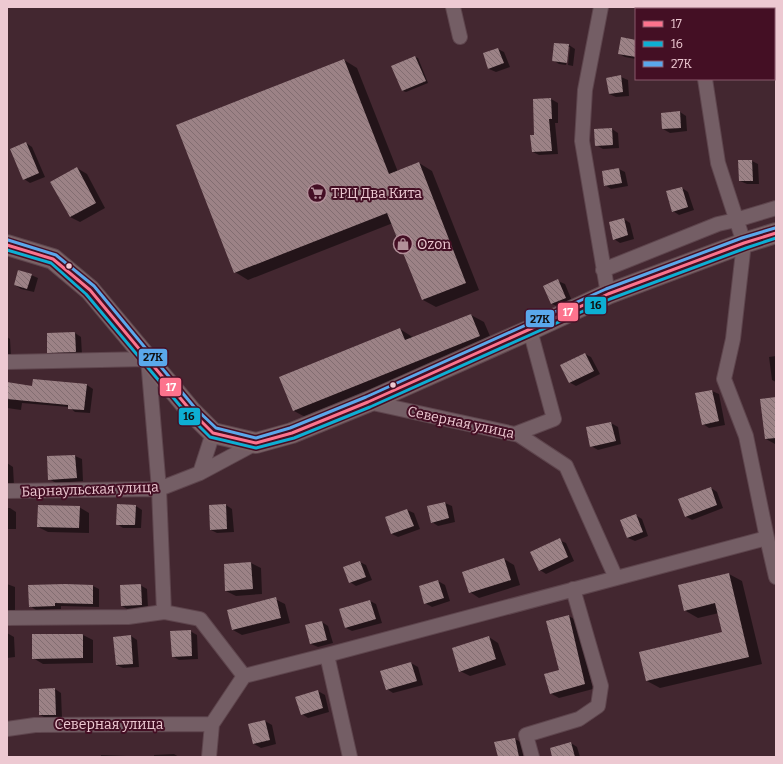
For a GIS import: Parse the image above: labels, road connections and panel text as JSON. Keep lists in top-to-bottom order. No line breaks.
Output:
{"streets":{"street":["Северная улица","Барнаульская улица"]},"places":{"supermarket":["ТРЦ Два Кита"],"shop":["Ozon"]},"lines":["transit line 27К","transit line 17","transit line 16"],"legend":["17","16","27К"]}
